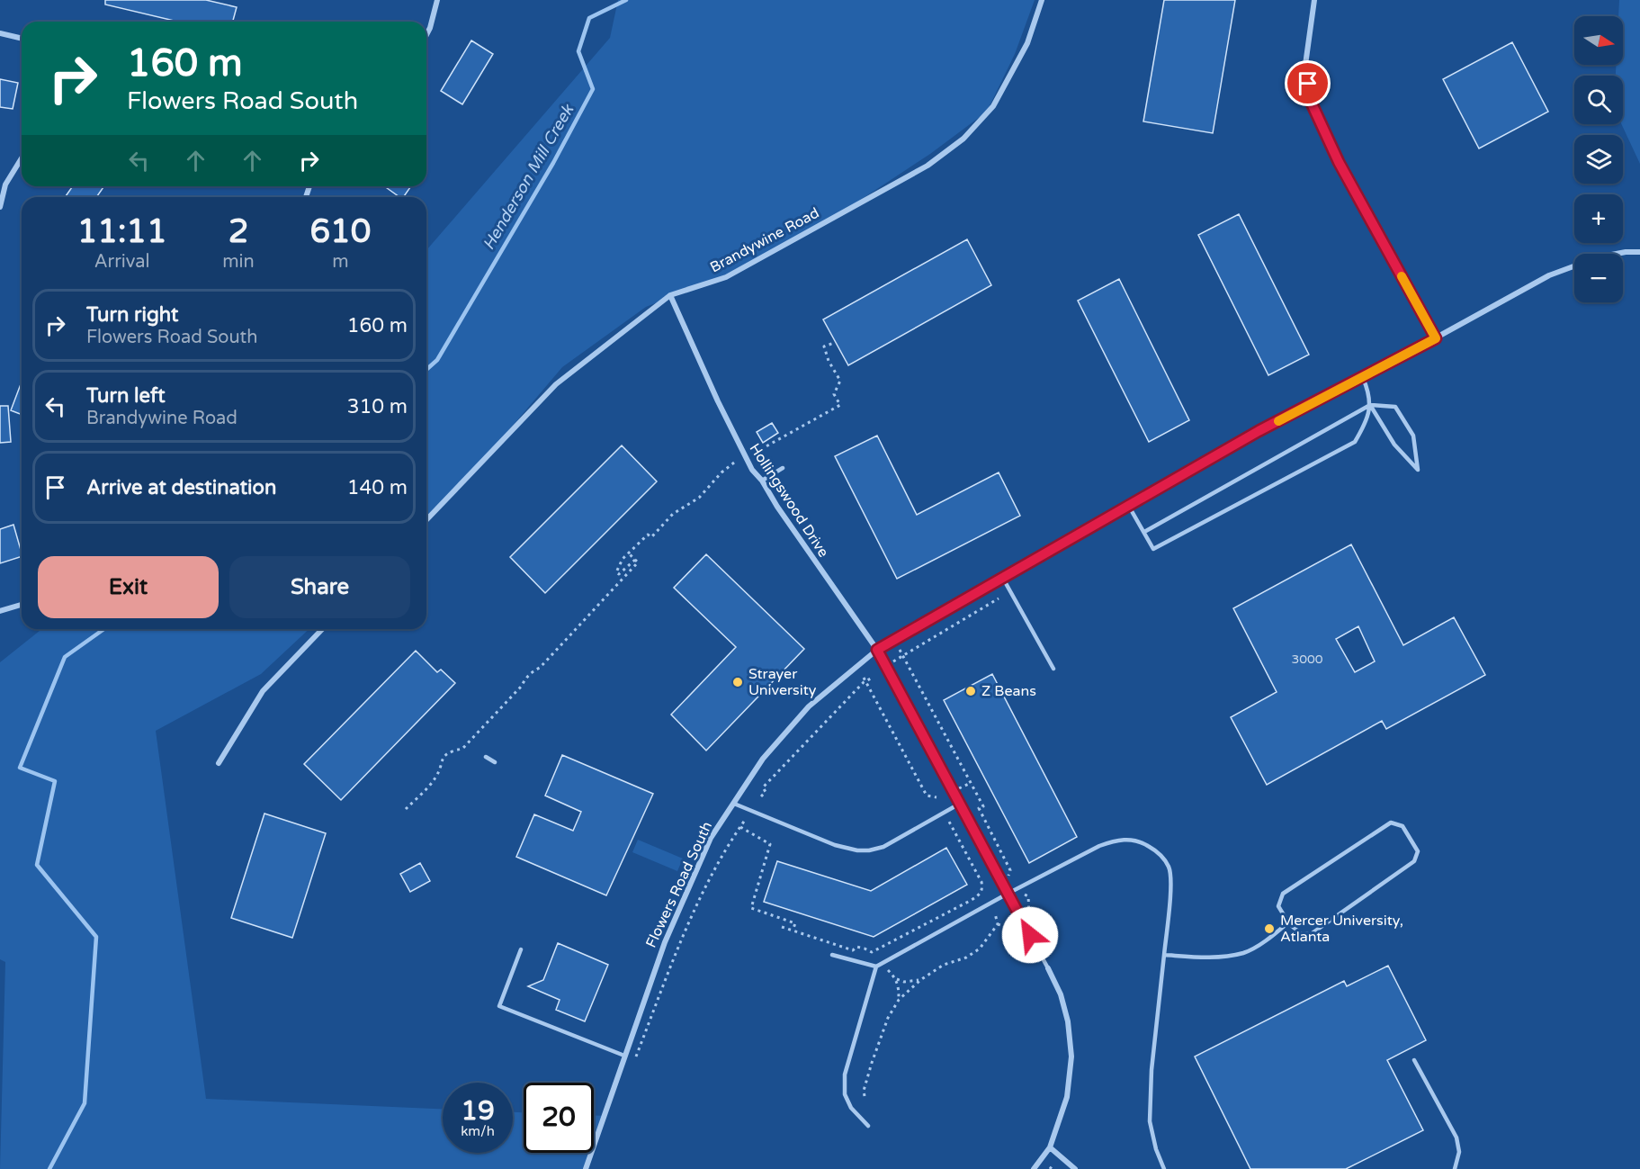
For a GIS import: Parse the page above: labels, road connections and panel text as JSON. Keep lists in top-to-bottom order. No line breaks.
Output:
{"streets":{"street":["Brandywine Road","Hollingswood Drive","Flowers Road South"]},"crossings":[["Brandywine Road","Hollingswood Drive"],["Hollingswood Drive","Flowers Road South"]],"water":["Henderson Mill Creek"],"places":["Strayer University","Z Beans","Mercer University, Atlanta"],"house_numbers":["3000"],"north":"right","page":{"map_buttons":["+","−"],"turn":["160 m","Flowers Road South"],"eta":["11:11","Arrival","2","min","610","m"],"list":[{"name":"Turn right","note":"Flowers Road South","value":"160 m"},{"name":"Turn left","note":"Brandywine Road","value":"310 m"},{"name":"Arrive at destination","value":"140 m"}],"buttons":["Exit","Share"],"speed":"19 km/h","limit":"20"}}
